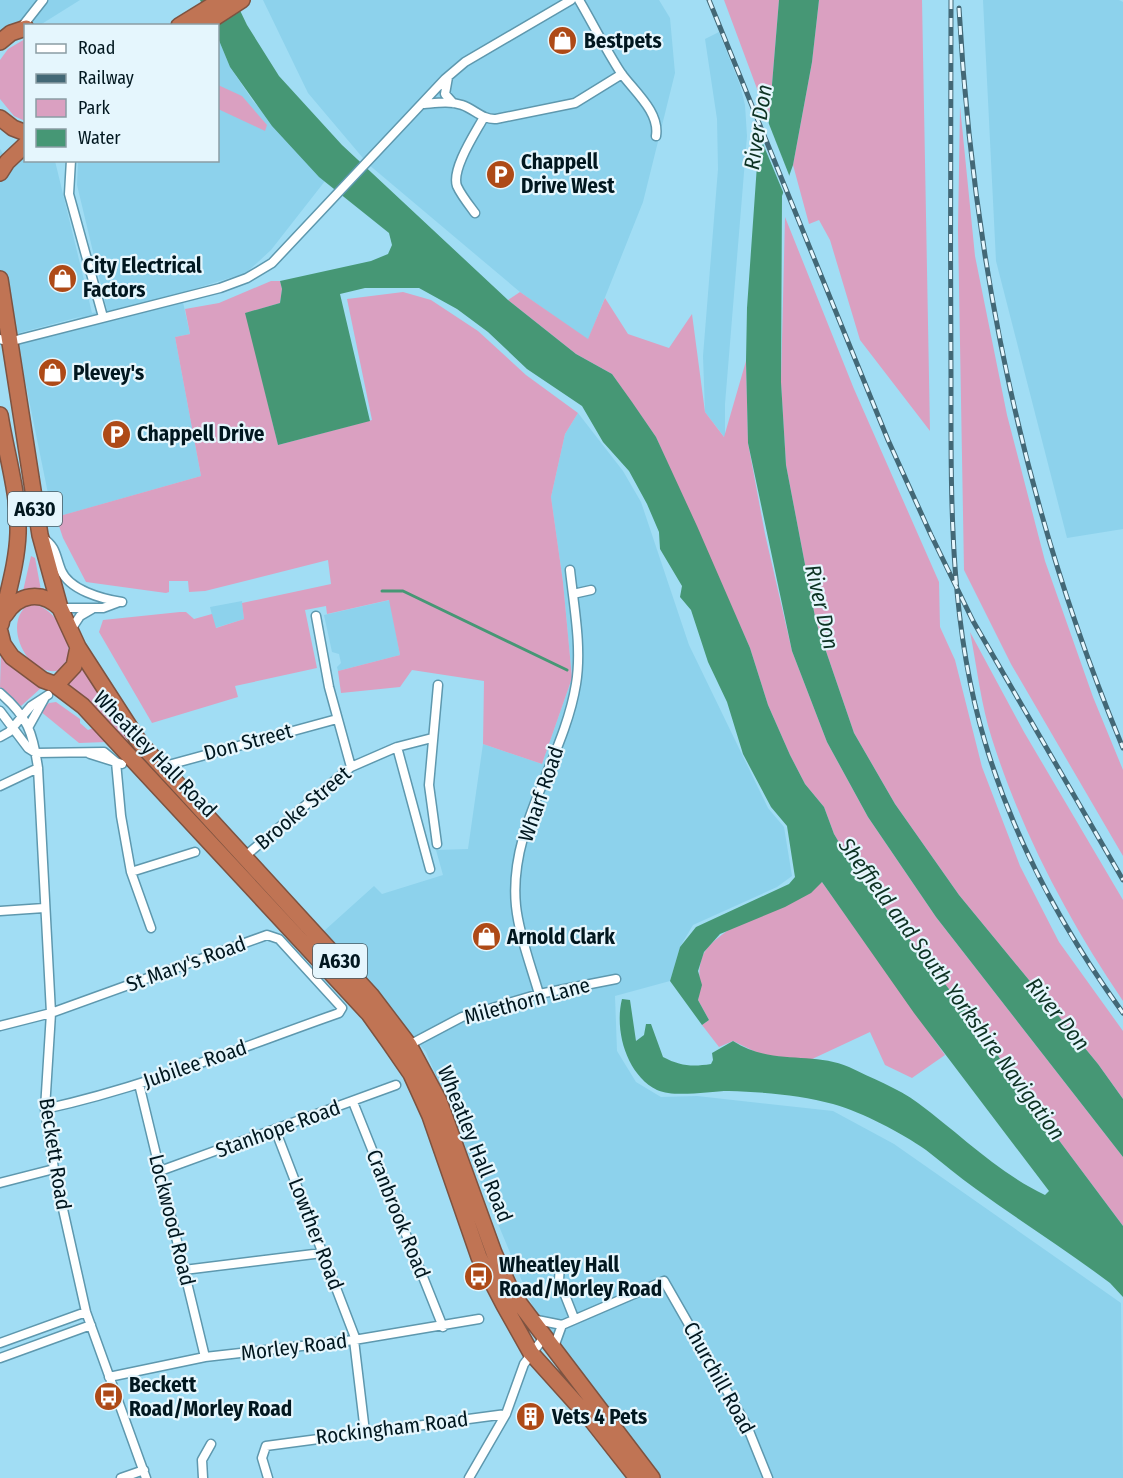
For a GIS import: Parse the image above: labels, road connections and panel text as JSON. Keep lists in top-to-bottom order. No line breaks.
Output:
{"streets":{"highway":["A630","Wheatley Hall Road"],"street":["Don Street","Wharf Road","Brooke Street","St Mary's Road","Milethorn Lane","Jubilee Road","Stanhope Road","Beckett Road","Cranbrook Road","Lockwood Road","Lowther Road","Morley Road","Churchill Road","Rockingham Road"]},"crossings":[["A630","Wheatley Hall Road"],["Don Street","Wheatley Hall Road"],["Wheatley Hall Road","Brooke Street"],["Wheatley Hall Road","Milethorn Lane"],["Wharf Road","Milethorn Lane"],["St Mary's Road","Jubilee Road"],["St Mary's Road","Beckett Road"],["Jubilee Road","Beckett Road"],["Jubilee Road","Lockwood Road"],["Stanhope Road","Cranbrook Road"],["Stanhope Road","Lockwood Road"],["Stanhope Road","Lowther Road"],["Beckett Road","Morley Road"],["Cranbrook Road","Morley Road"],["Lockwood Road","Morley Road"],["Lowther Road","Morley Road"],["Lowther Road","Rockingham Road"]],"water":["River Don","Sheffield and South Yorkshire Navigation"],"places":{"shop":["Bestpets","City Electrical Factors","Plevey's","Arnold Clark"],"parking":["Chappell Drive West","Chappell Drive"],"bus stop":["Wheatley Hall Road/Morley Road","Beckett Road/Morley Road"],"building":["Vets 4 Pets"]},"legend":["Road","Railway","Park","Water"]}
